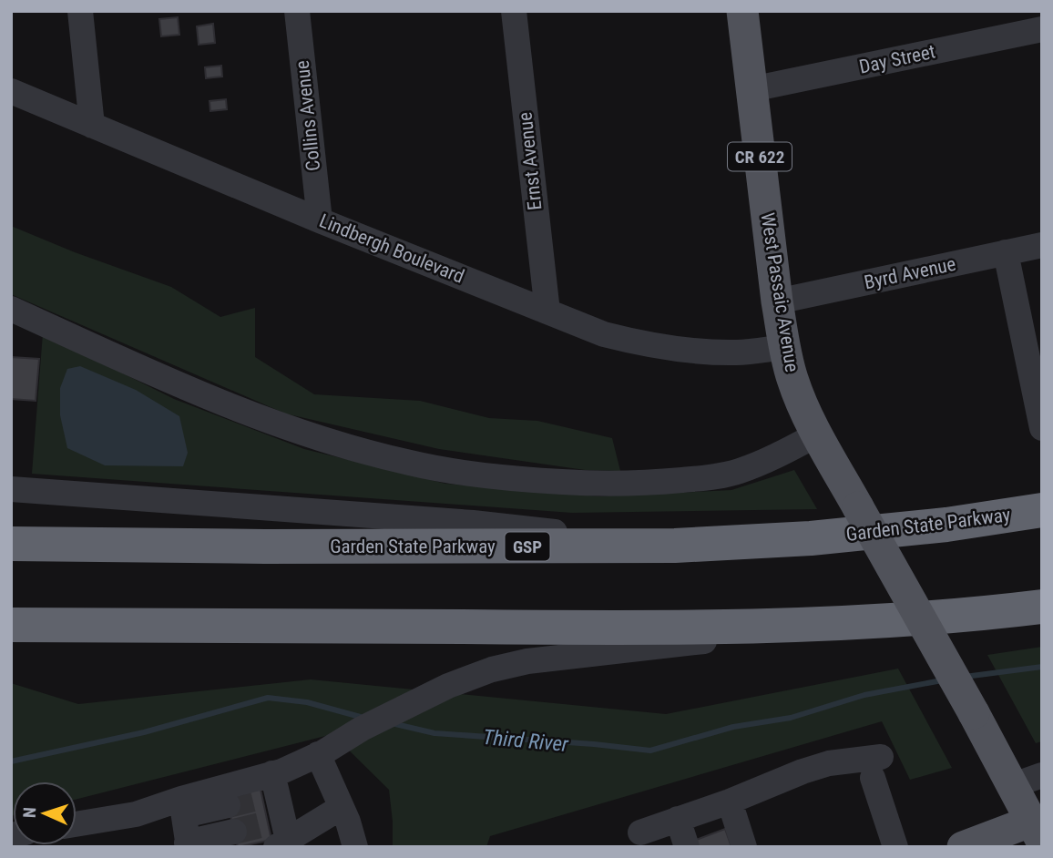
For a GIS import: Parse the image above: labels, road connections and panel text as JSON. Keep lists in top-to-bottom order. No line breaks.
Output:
{"streets":{"highway":["Garden State Parkway","GSP"],"main road":["CR 622","West Passaic Avenue"],"street":["Day Street","Collins Avenue","Ernst Avenue","Lindbergh Boulevard","Byrd Avenue"]},"crossings":[["Day Street","West Passaic Avenue"],["Collins Avenue","Lindbergh Boulevard"],["Ernst Avenue","Lindbergh Boulevard"],["Lindbergh Boulevard","West Passaic Avenue"],["Byrd Avenue","West Passaic Avenue"]],"water":["Third River"],"north":"left"}
